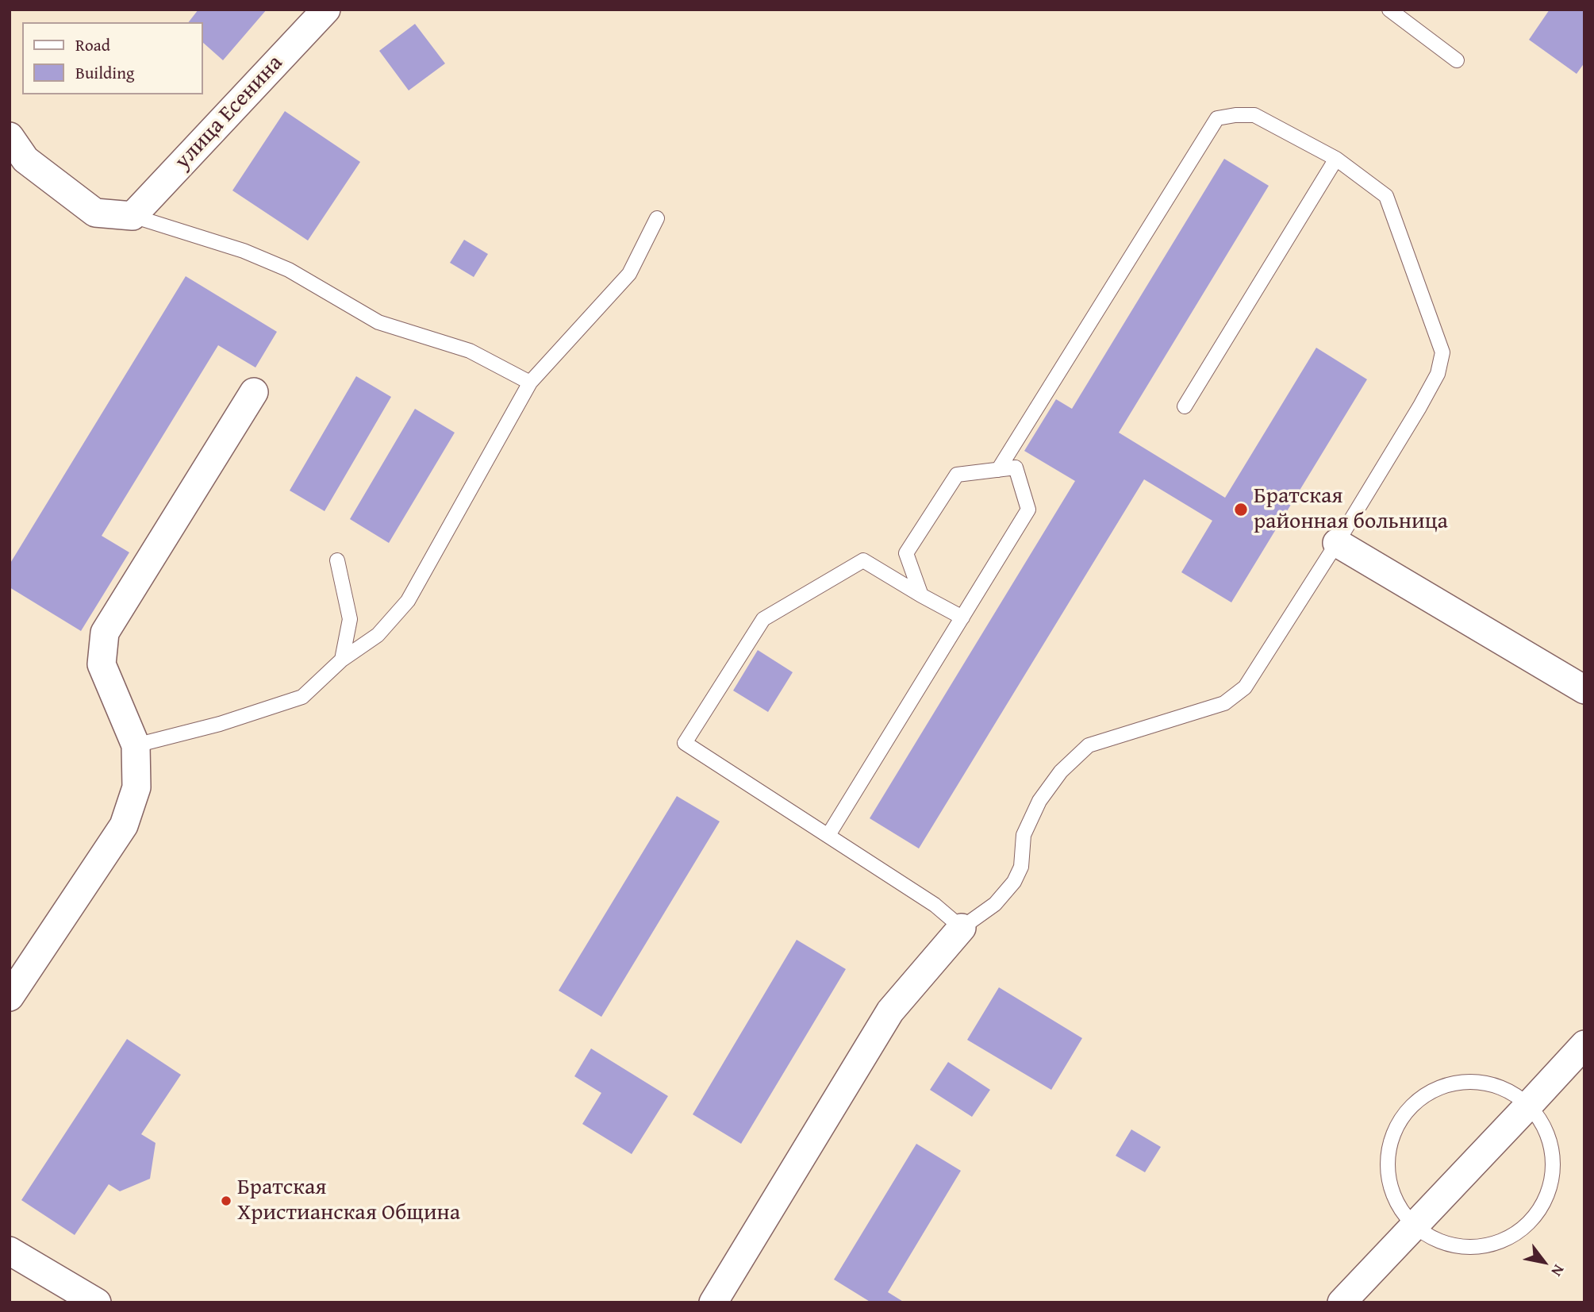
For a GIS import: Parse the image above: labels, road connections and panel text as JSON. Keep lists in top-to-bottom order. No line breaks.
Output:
{"streets":{"street":["улица Есенина"]},"places":["Братская районная больница","Братская Христианская Община"],"legend":["Road","Building"],"north":"bottom right"}
